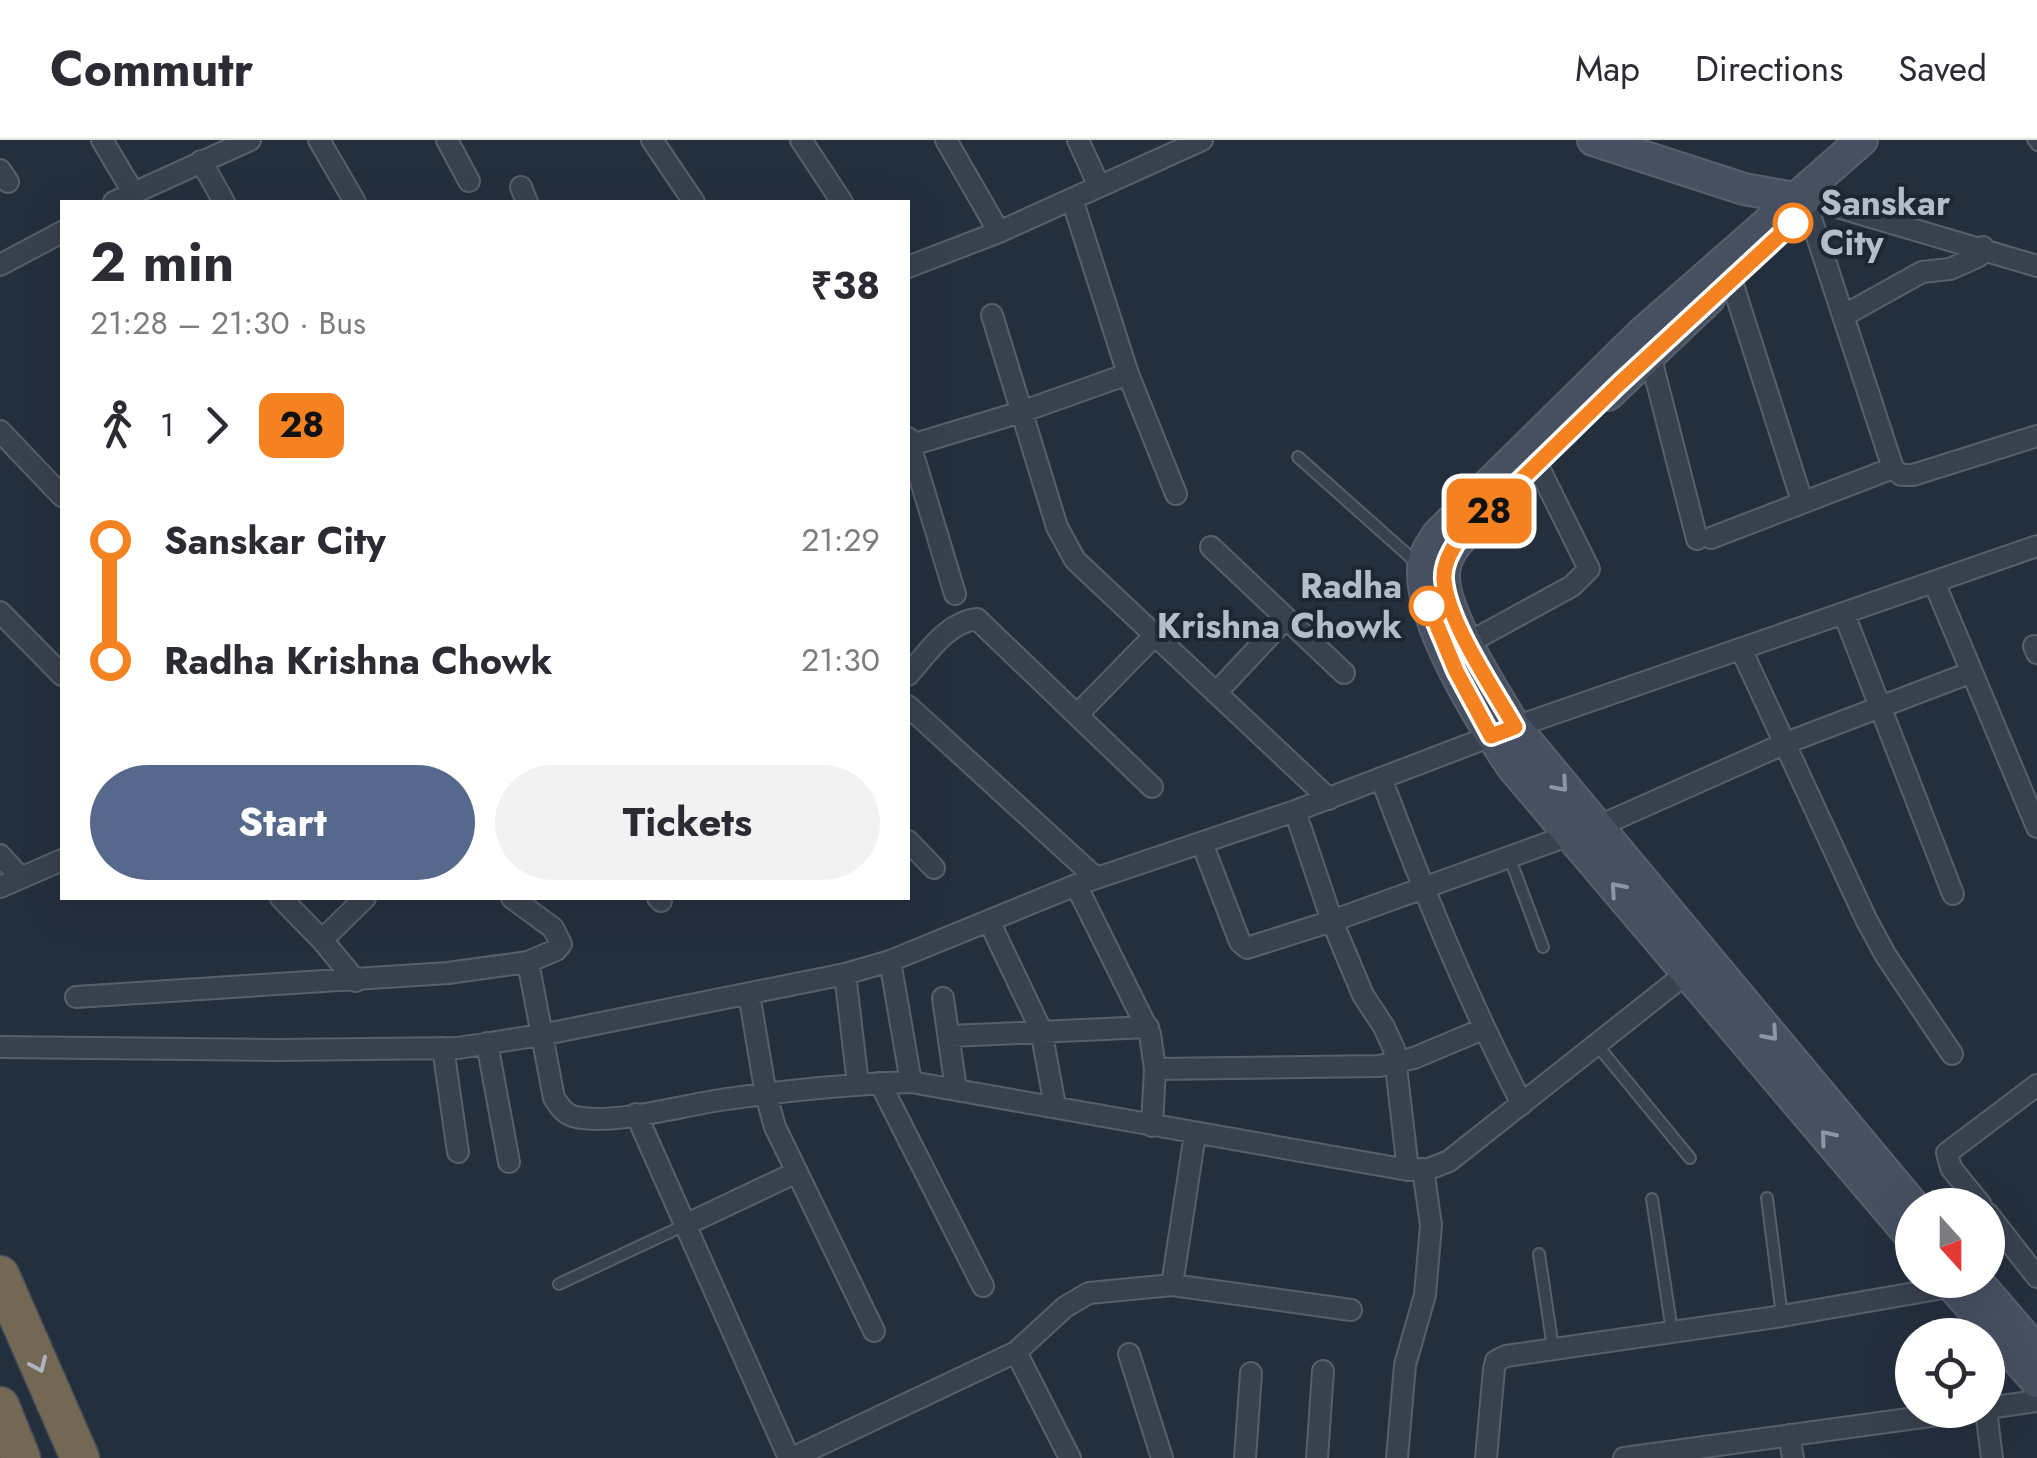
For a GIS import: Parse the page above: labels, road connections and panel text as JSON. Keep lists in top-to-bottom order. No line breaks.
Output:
{"places":["Sanskar City","Radha Krishna Chowk"],"lines":["bus line 28"],"north":"bottom","page":{"header":"Commutr","nav":["Map","Directions","Saved"],"on_map":"28","heading":["2 min","21:28 – 21:30 · Bus","₹38"],"legs":["1","28"],"list":[{"name":"Sanskar City","value":"21:29"},{"name":"Radha Krishna Chowk","value":"21:30"}],"buttons":["Start","Tickets"]}}
